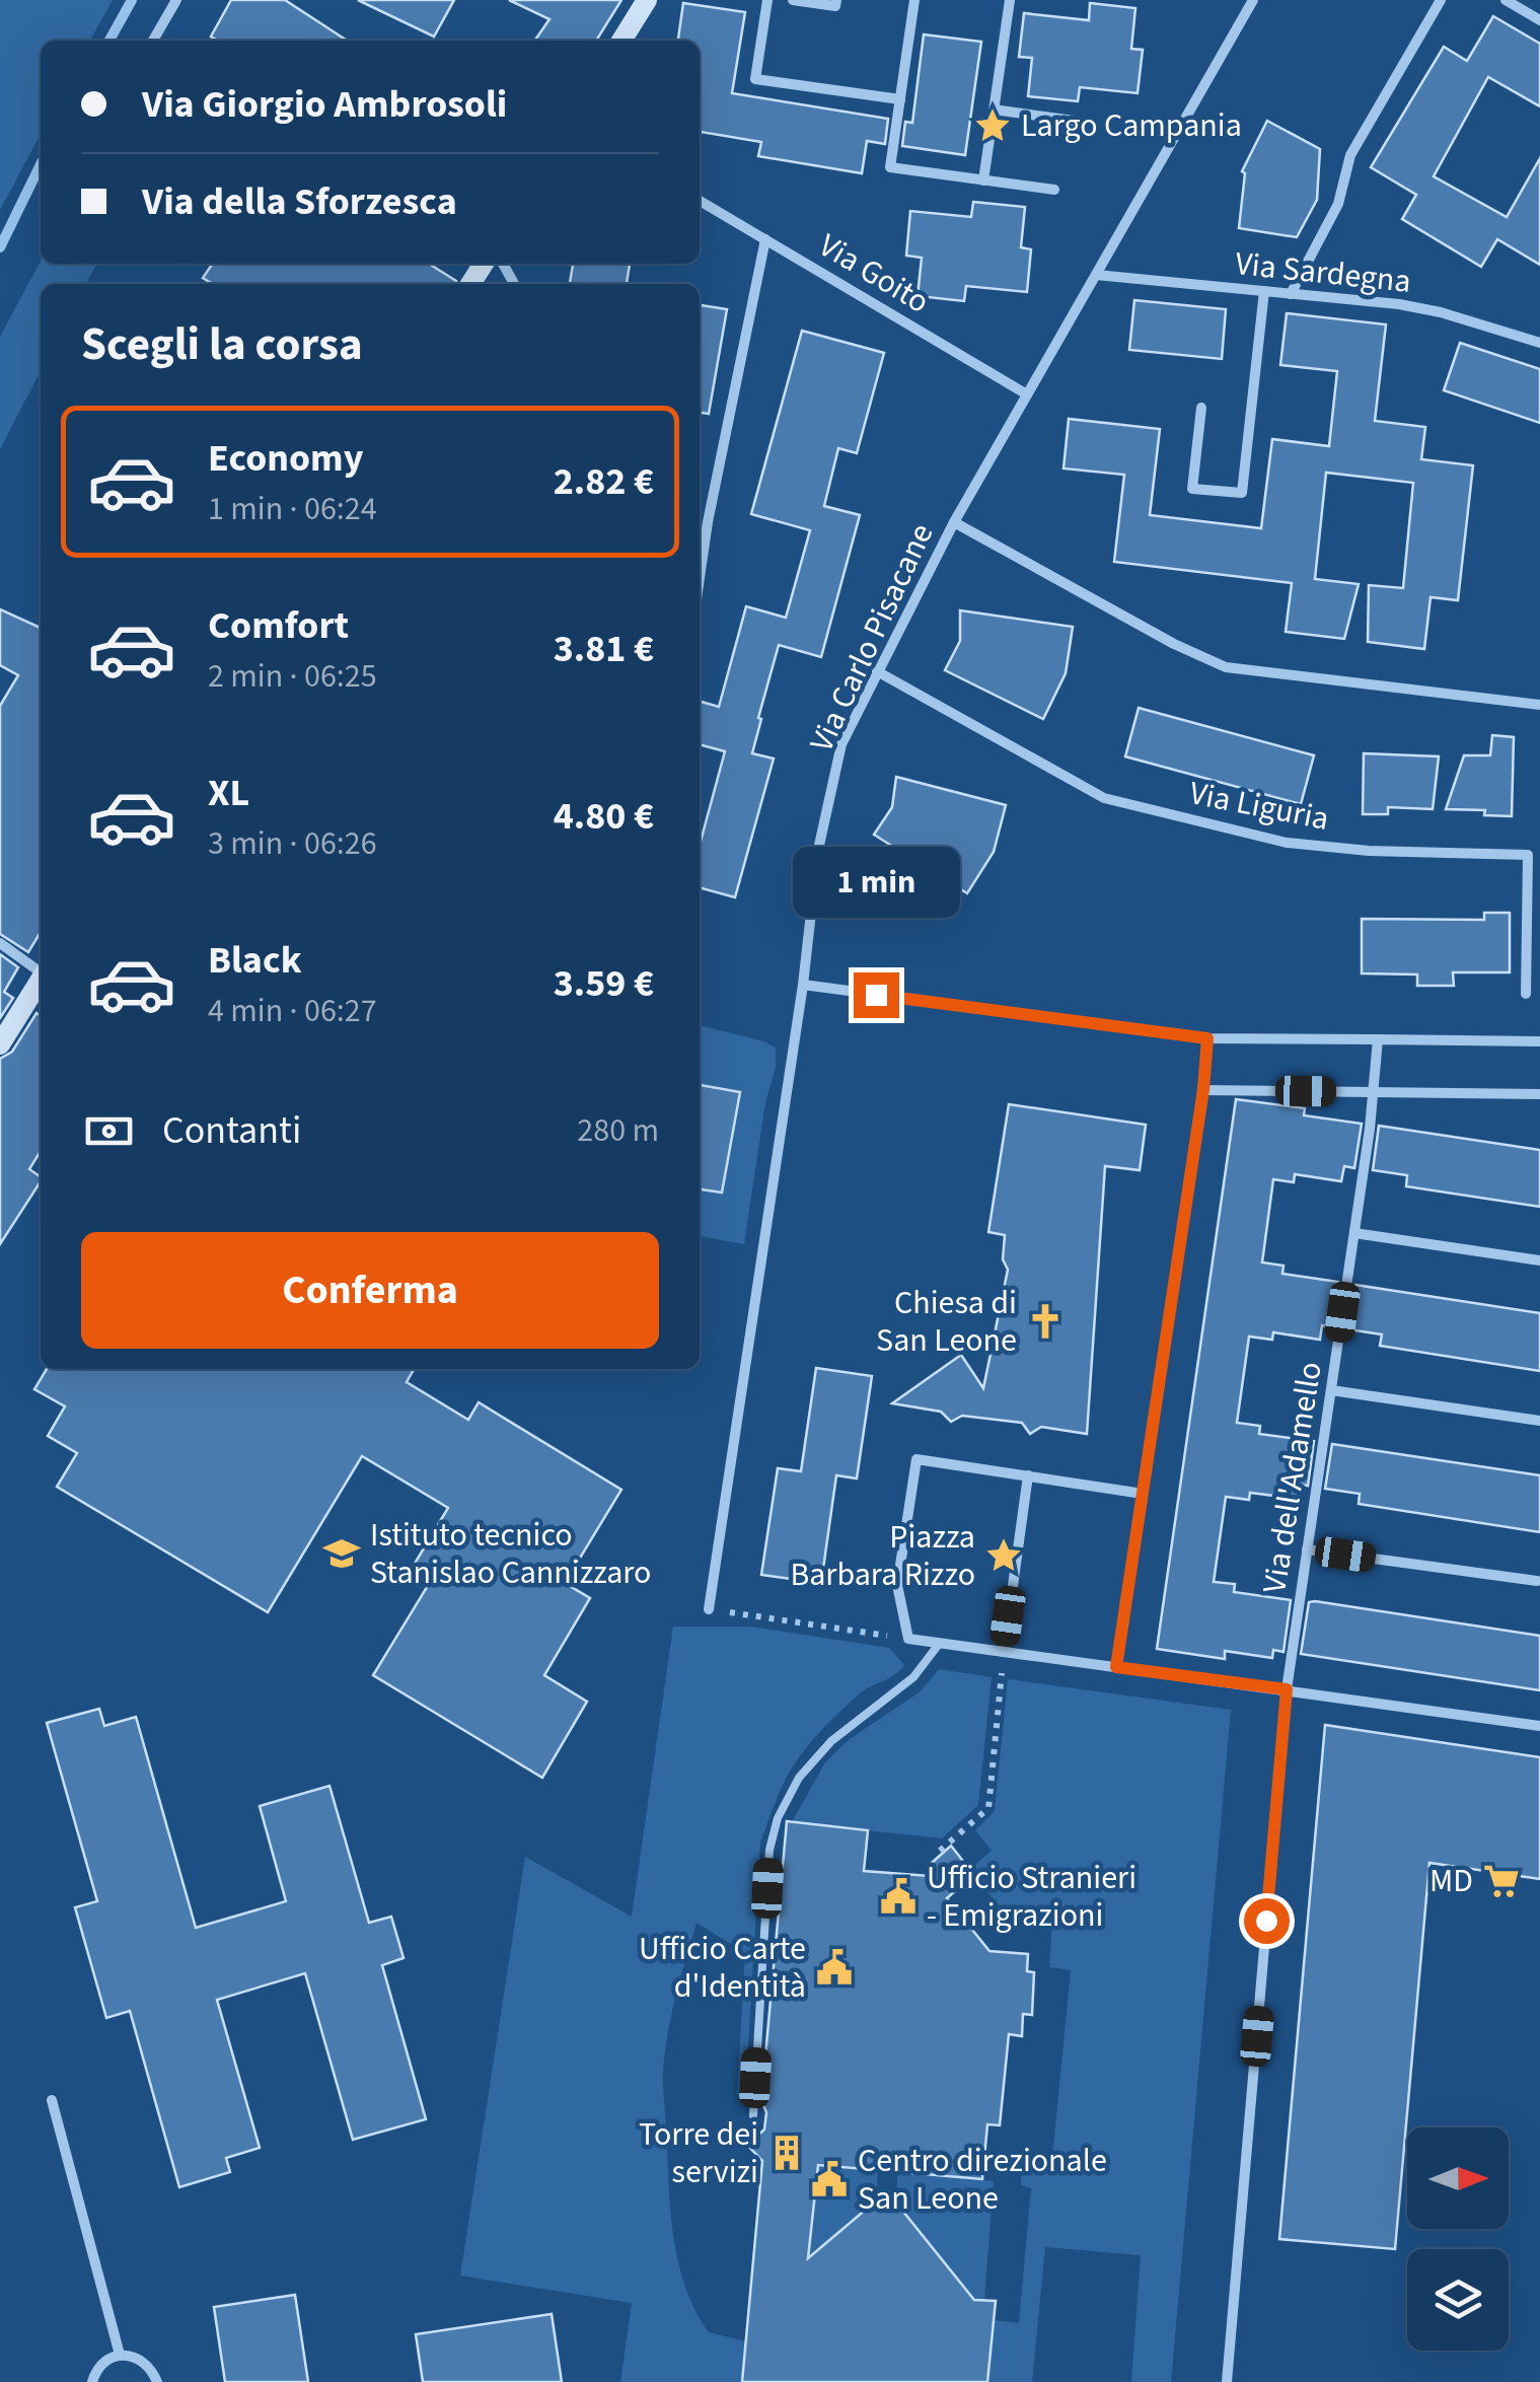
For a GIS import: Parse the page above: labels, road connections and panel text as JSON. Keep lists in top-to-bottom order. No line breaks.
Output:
{"streets":{"street":["Via Sardegna","Via Goito","Via Carlo Pisacane","Via Liguria","Via dell'Adamello"]},"crossings":[["Via Sardegna","Via Carlo Pisacane"],["Via Goito","Via Carlo Pisacane"],["Via Carlo Pisacane","Via Liguria"]],"places":{"place":["Largo Campania","Piazza Barbara Rizzo"],"church":["Chiesa di San Leone"],"school or university":["Istituto tecnico Stanislao Cannizzaro"],"supermarket":["MD"],"public building":["Ufficio Stranieri - Emigrazioni","Ufficio Carte d'Identità","Centro direzionale San Leone"],"building":["Torre dei servizi"]},"north":"right","page":{"banner":["Via Giorgio Ambrosoli","Via della Sforzesca"],"heading":"Scegli la corsa","list":[{"name":"Economy","note":"1 min · 06:24","value":"2.82 €"},{"name":"Comfort","note":"2 min · 06:25","value":"3.81 €"},{"name":"XL","note":"3 min · 06:26","value":"4.80 €"},{"name":"Black","note":"4 min · 06:27","value":"3.59 €"}],"bubble":"1 min","pay":["Contanti","280 m"],"buttons":"Conferma"}}
